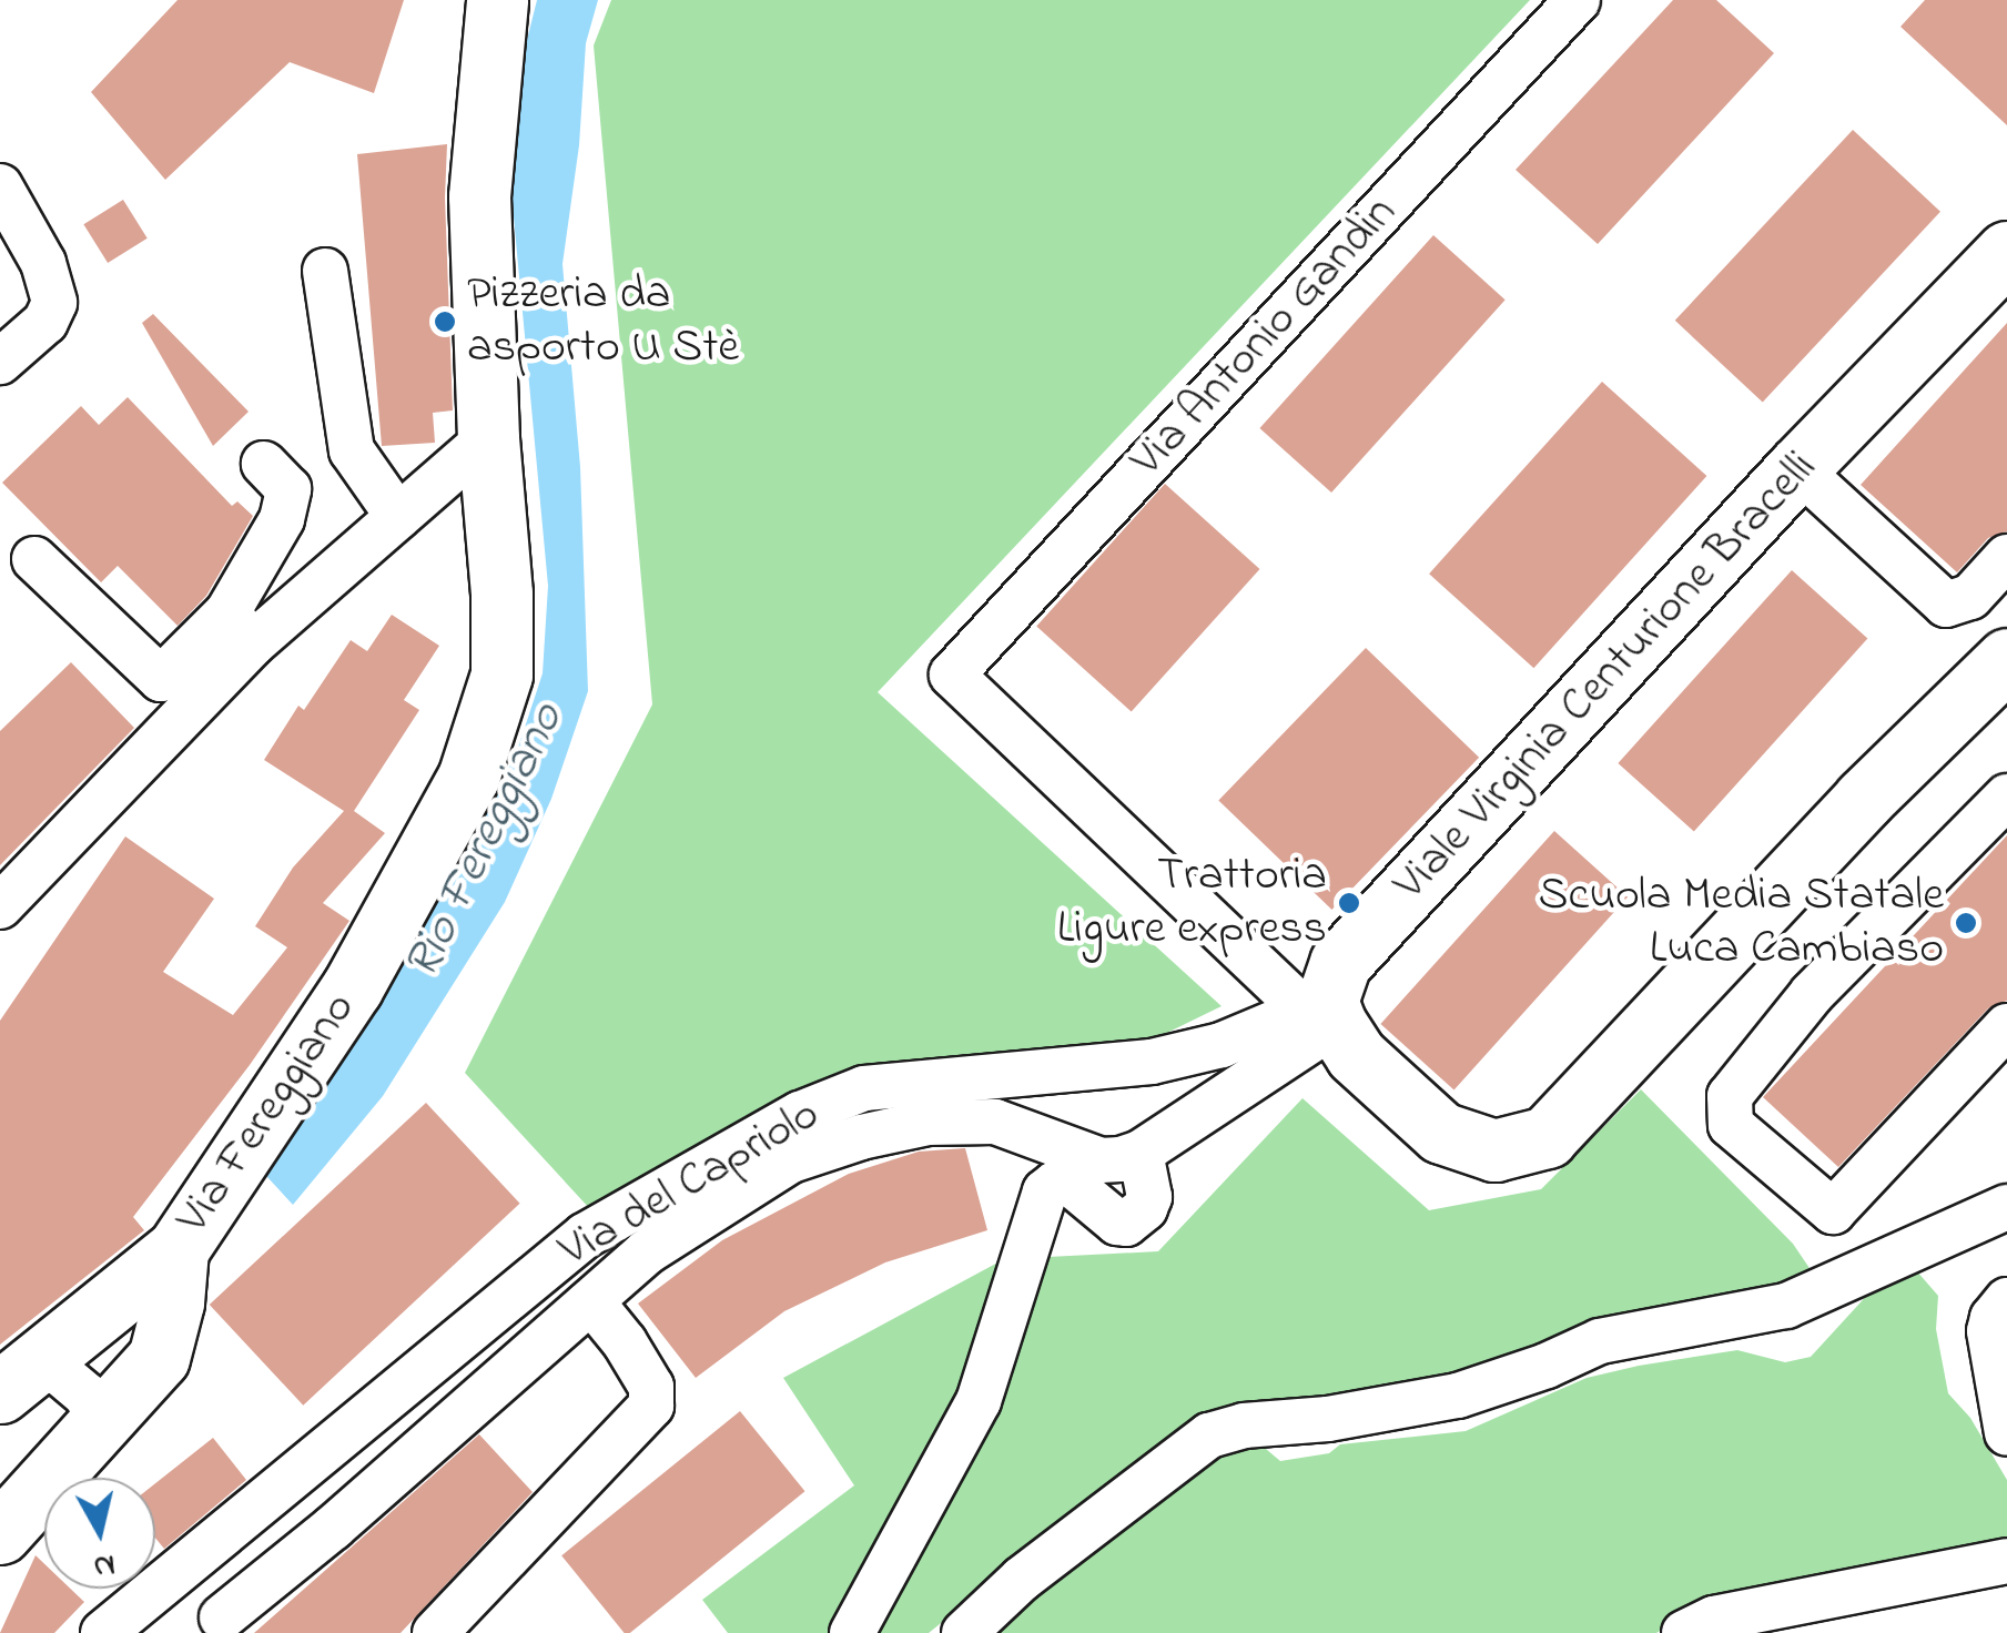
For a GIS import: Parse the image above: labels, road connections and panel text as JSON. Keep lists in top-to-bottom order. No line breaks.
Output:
{"streets":{"street":["Via Antonio Gandin","Viale Virginia Centurione Bracelli","Via Fereggiano","Via del Capriolo"]},"crossings":[["Via Antonio Gandin","Viale Virginia Centurione Bracelli"],["Via Antonio Gandin","Via del Capriolo"],["Viale Virginia Centurione Bracelli","Via del Capriolo"]],"water":["Rio Fereggiano"],"places":["Pizzeria da asporto U Stè","Trattoria Ligure express","Scuola Media Statale Luca Cambiaso"],"north":"bottom"}
